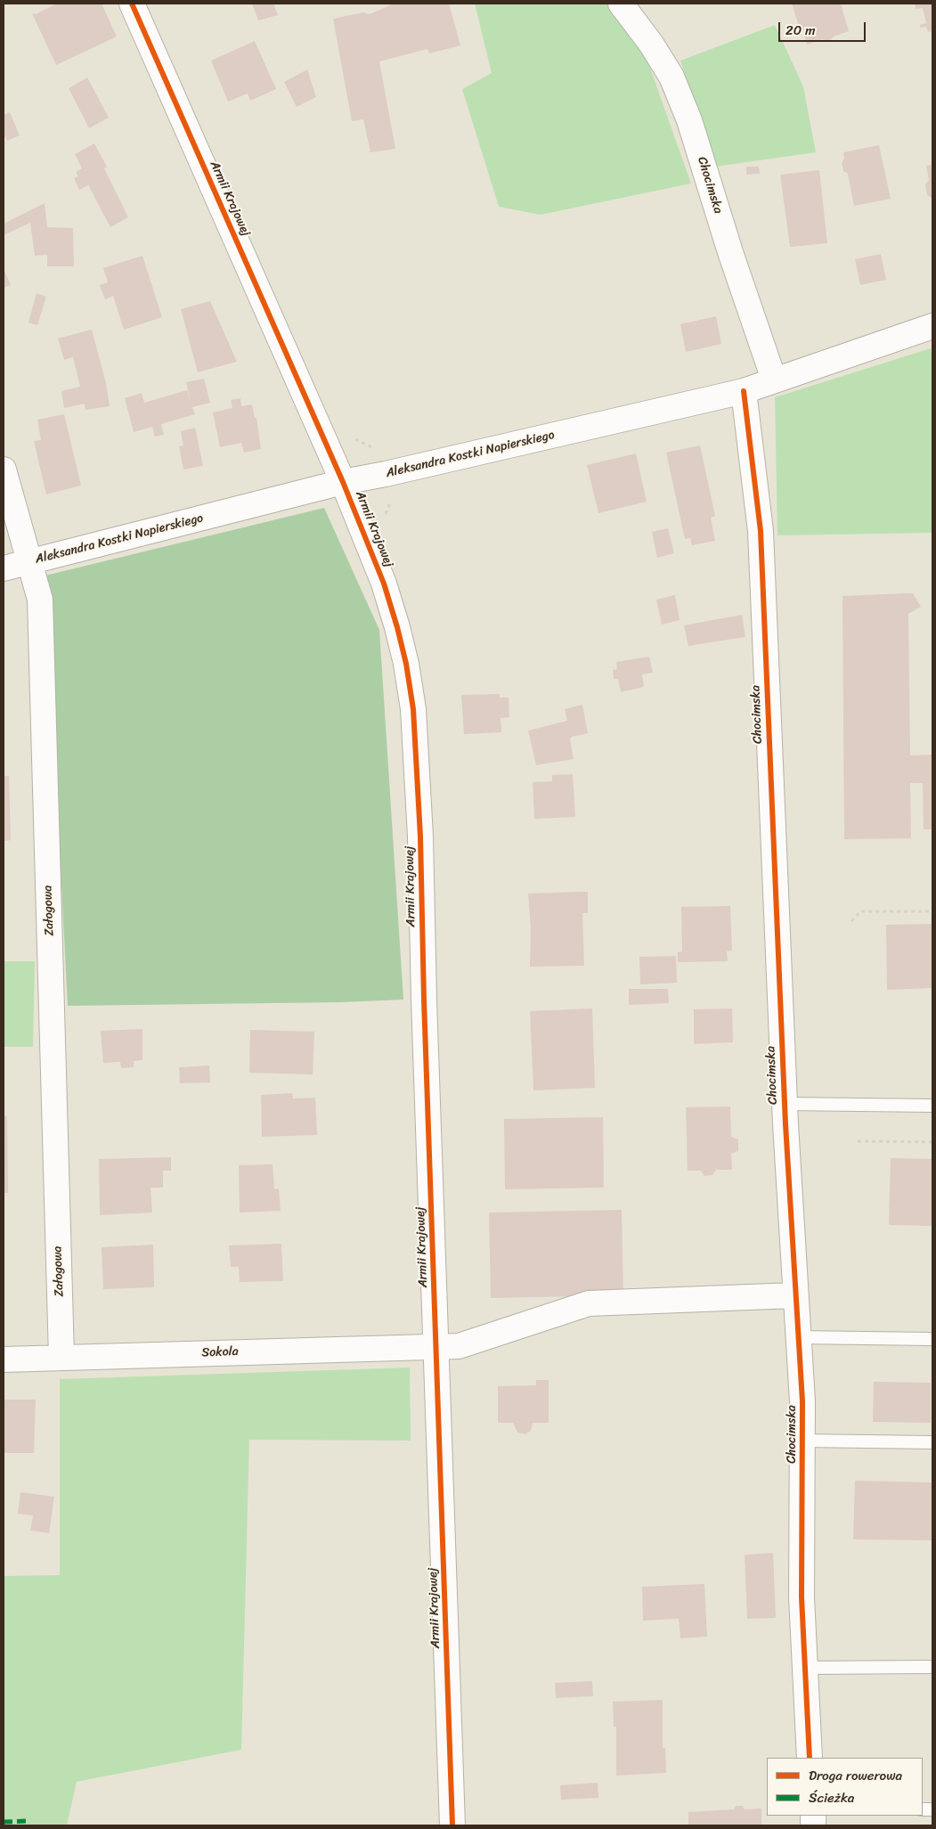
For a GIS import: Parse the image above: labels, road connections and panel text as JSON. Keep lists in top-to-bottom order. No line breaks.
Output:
{"streets":{"street":["Chocimska","Armii Krajowej","Aleksandra Kostki Napierskiego","Załogowa","Sokola"]},"crossings":[["Chocimska","Aleksandra Kostki Napierskiego"],["Chocimska","Sokola"],["Armii Krajowej","Aleksandra Kostki Napierskiego"],["Armii Krajowej","Sokola"],["Aleksandra Kostki Napierskiego","Załogowa"],["Załogowa","Sokola"]],"legend":["Droga rowerowa","Ścieżka"],"scale_bar":"20 m"}
